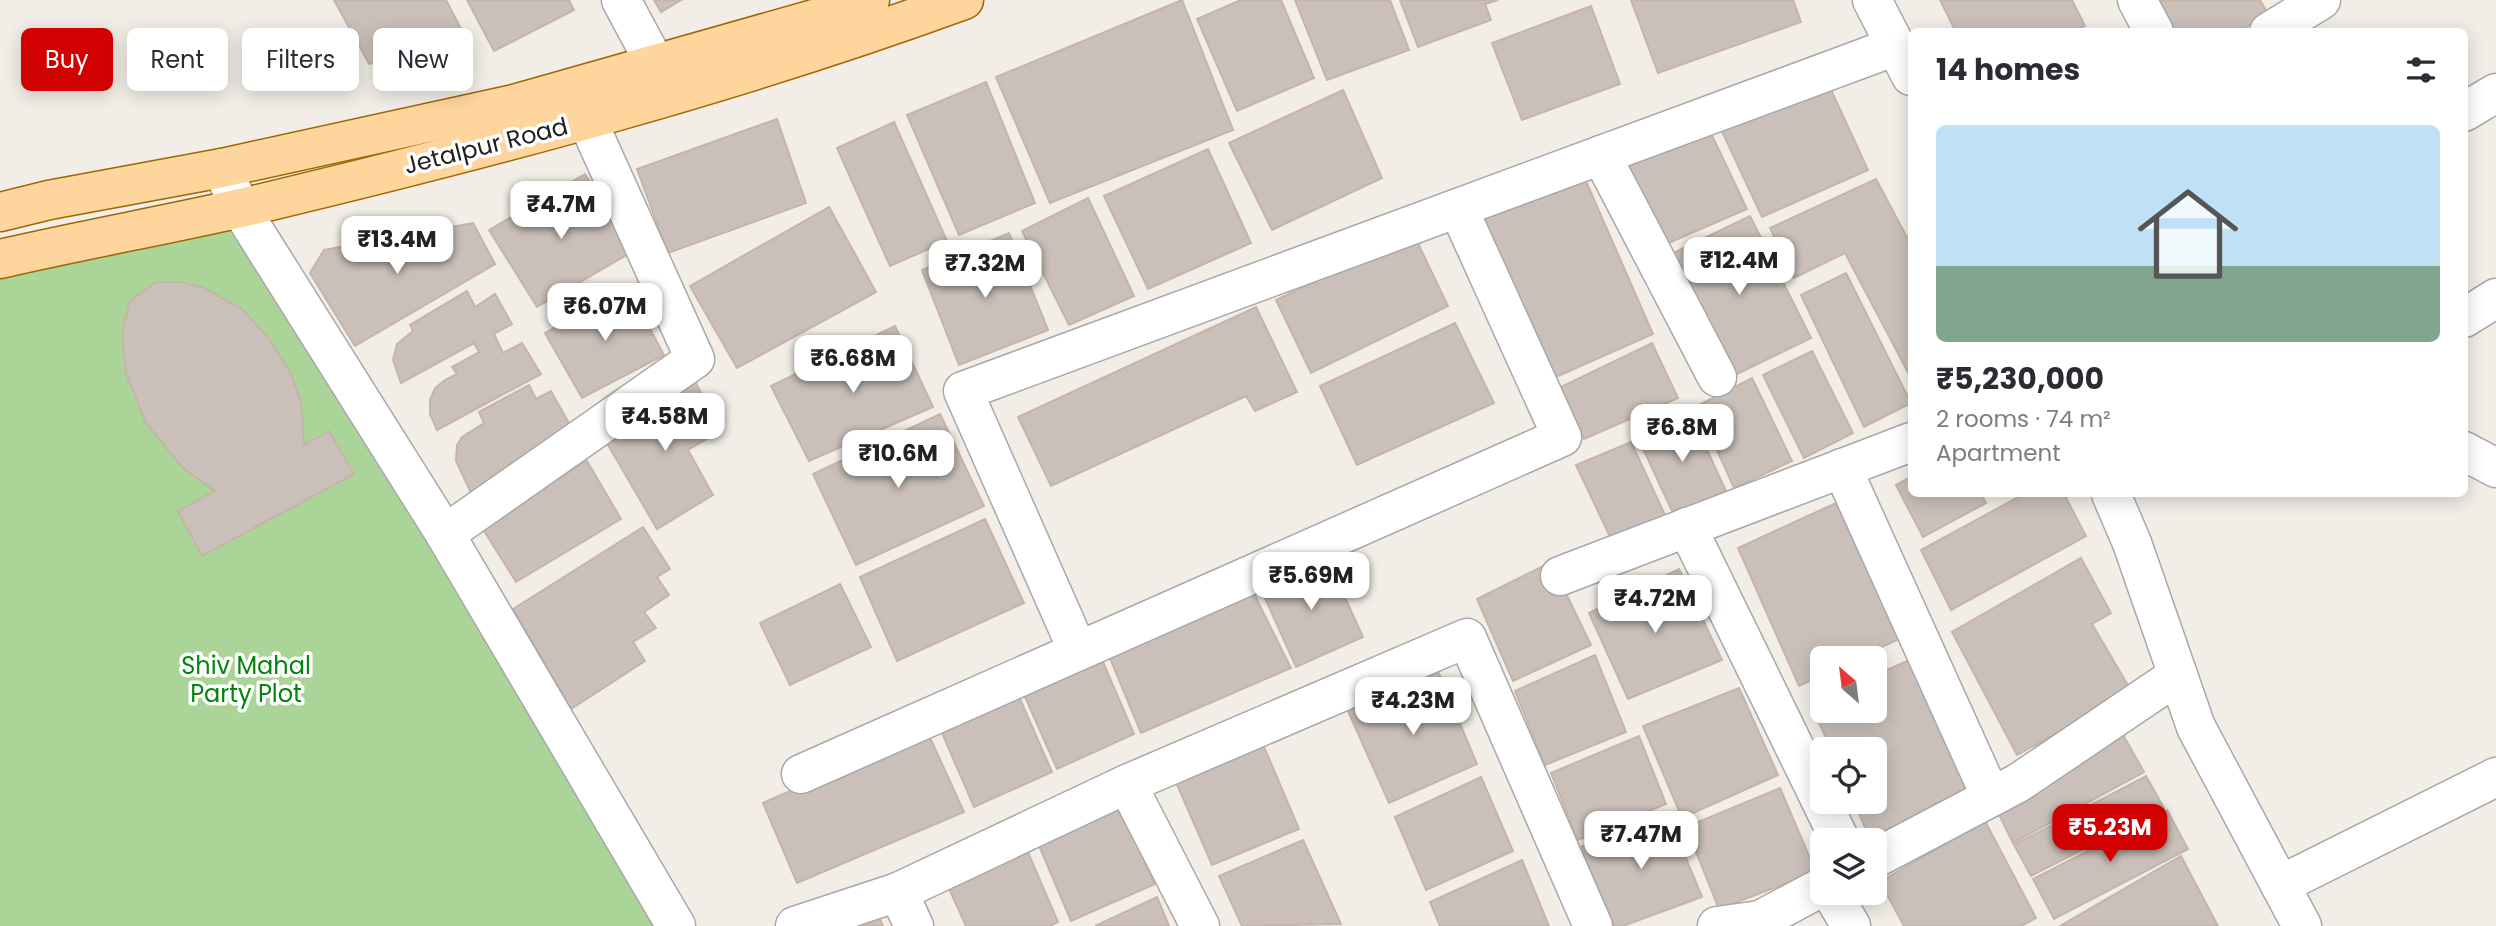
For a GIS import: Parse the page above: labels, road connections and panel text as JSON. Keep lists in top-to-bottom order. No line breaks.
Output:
{"streets":{"main road":["Jetalpur Road"]},"parks":["Shiv Mahal Party Plot"],"north":"top left","page":{"chip":["Buy","Rent","Filters","New"],"heading":"14 homes","list":[{"name":"₹5,230,000","note":"2 rooms · 74 m² · Apartment"}],"price":["₹4.7M","₹13.4M","₹12.4M","₹7.32M","₹6.07M","₹6.68M","₹4.58M","₹6.8M","₹10.6M","₹5.69M","₹4.72M","₹4.23M","₹5.23M","₹7.47M"]}}
